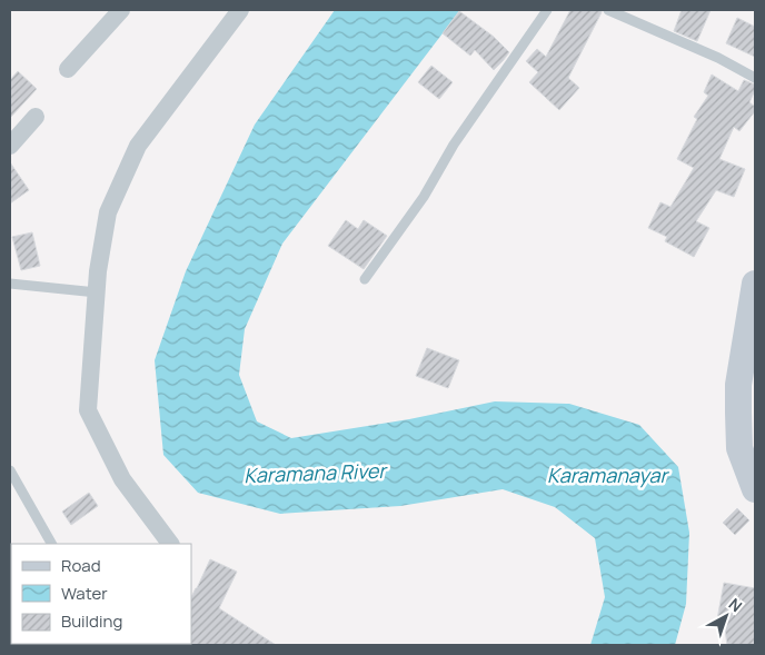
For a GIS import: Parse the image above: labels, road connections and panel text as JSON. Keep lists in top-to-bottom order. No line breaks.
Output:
{"water":["Karamana River","Karamanayar"],"legend":["Road","Water","Building"],"north":"top right"}
